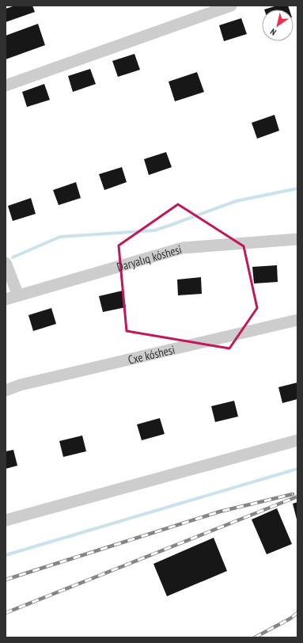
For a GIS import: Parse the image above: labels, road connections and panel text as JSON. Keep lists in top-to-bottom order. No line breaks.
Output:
{"streets":{"street":["Daryalıq kóshesi","Cxe kóshesi"]},"north":"bottom left"}
